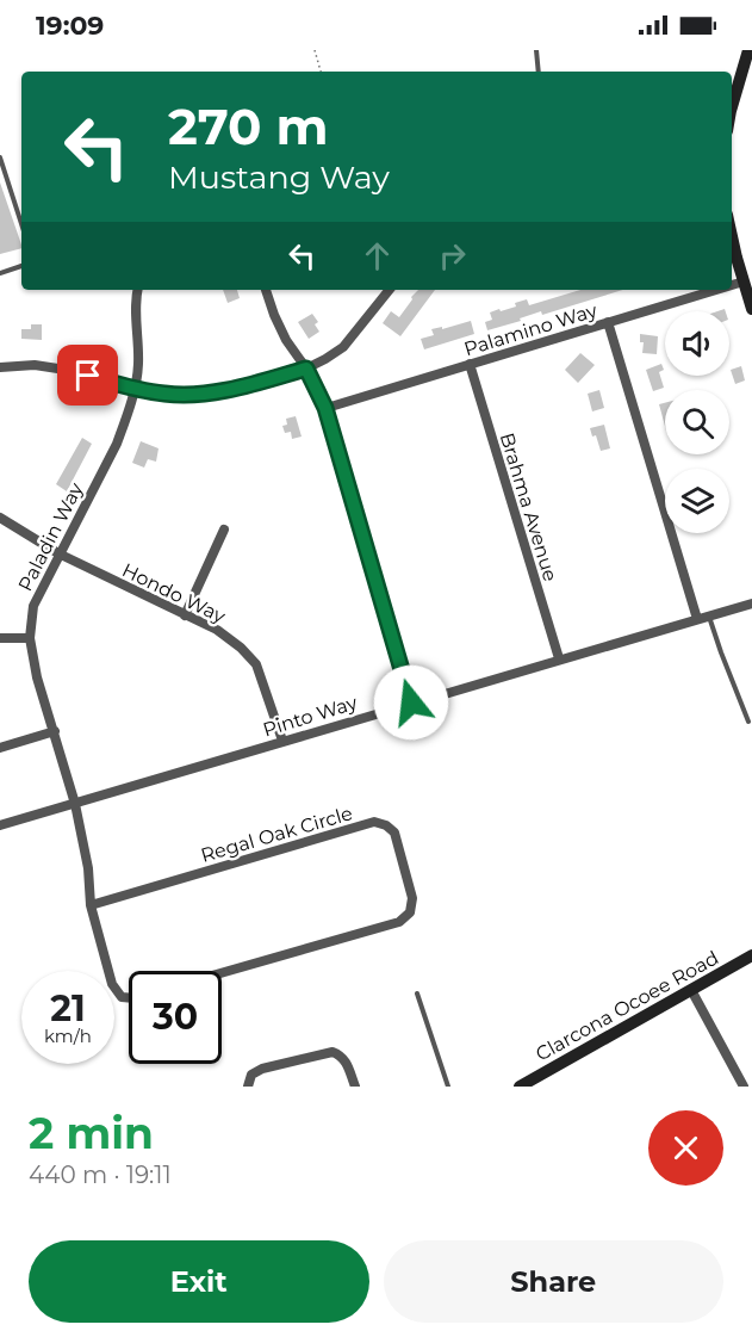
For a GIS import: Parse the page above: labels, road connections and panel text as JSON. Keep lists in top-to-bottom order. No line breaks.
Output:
{"streets":{"main road":["Clarcona Ocoee Road"],"street":["Palamino Way","Brahma Avenue","Paladin Way","Hondo Way","Pinto Way","Regal Oak Circle"]},"crossings":[["Palamino Way","Brahma Avenue"],["Brahma Avenue","Pinto Way"],["Paladin Way","Hondo Way"],["Paladin Way","Pinto Way"],["Hondo Way","Pinto Way"]],"page":{"status":"19:09","turn":["270 m","Mustang Way"],"speed":"21 km/h","limit":"30","heading":["2 min","440 m · 19:11"],"buttons":["Exit","Share"]}}
